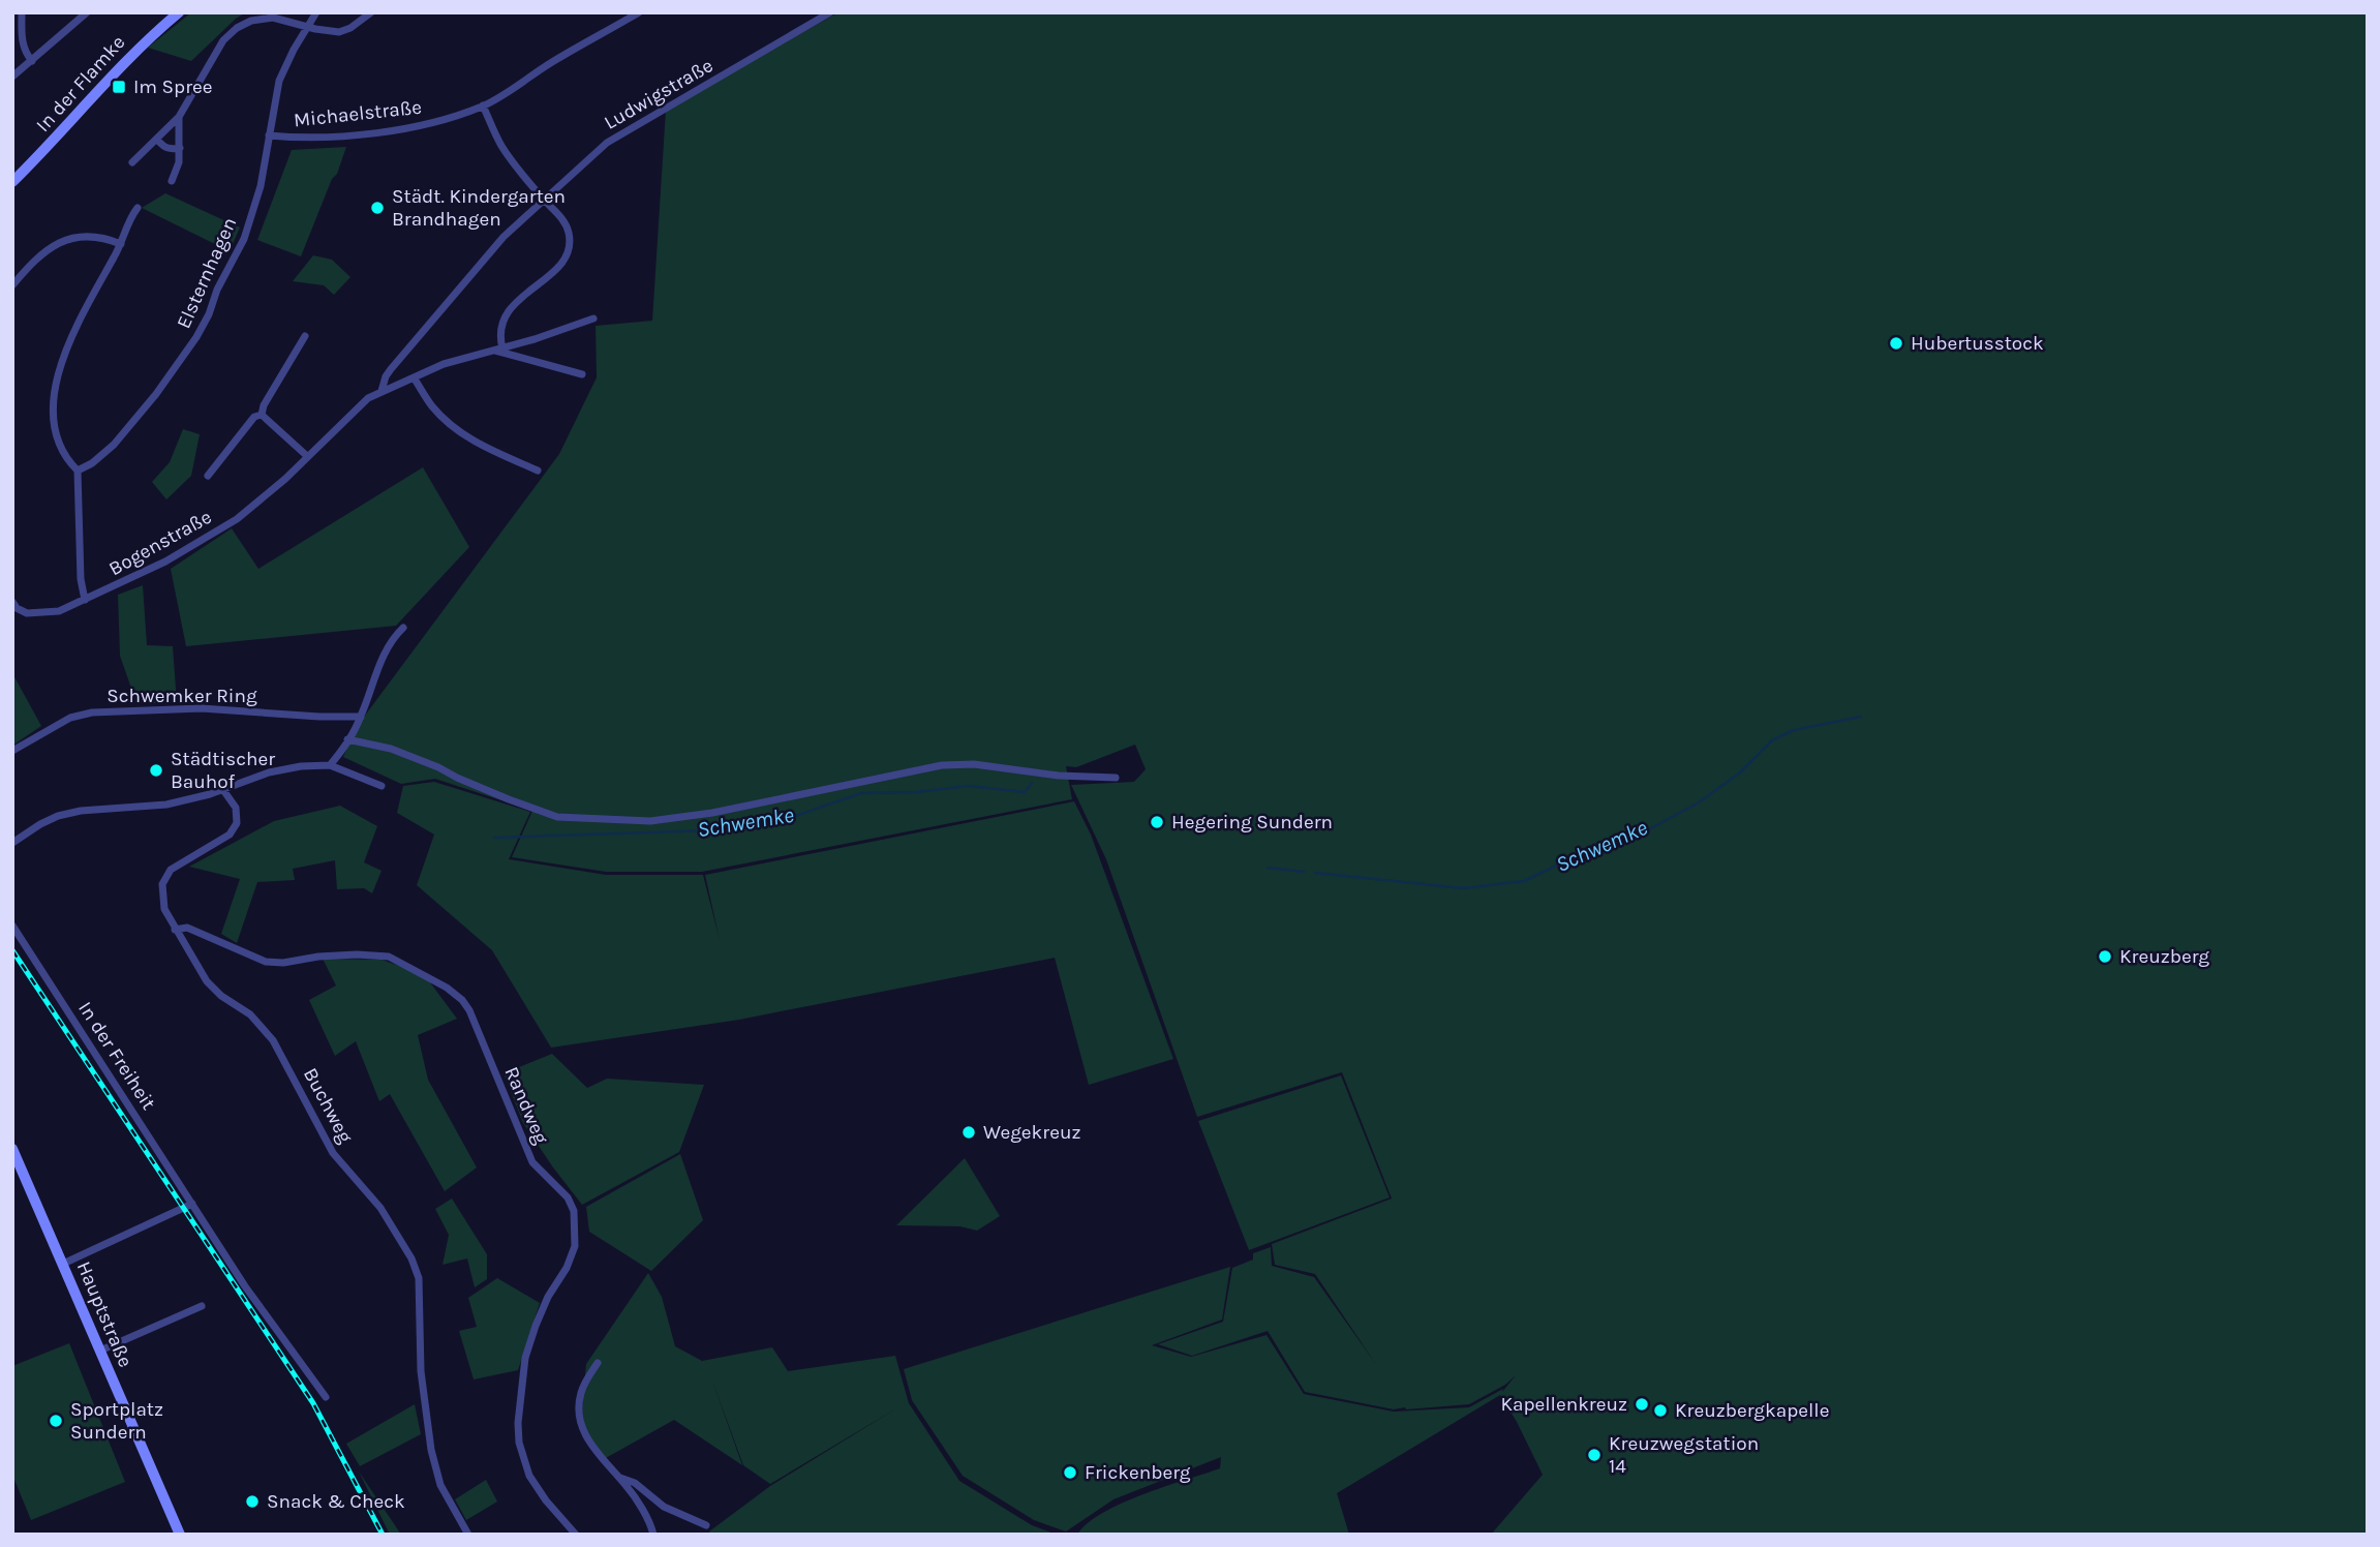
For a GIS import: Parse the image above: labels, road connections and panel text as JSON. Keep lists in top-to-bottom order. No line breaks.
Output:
{"streets":{"main road":["In der Flamke","Hauptstraße"],"street":["Ludwigstraße","Michaelstraße","Elsternhagen","Bogenstraße","Schwemker Ring","In der Freiheit","Buchweg","Randweg"]},"crossings":[["Ludwigstraße","Bogenstraße"],["Michaelstraße","Elsternhagen"],["Buchweg","Randweg"]],"water":["Schwemke"],"places":{"transit":["Im Spree"],"other":["Städt. Kindergarten Brandhagen","Hubertusstock","Städtischer Bauhof","Hegering Sundern","Kreuzberg","Wegekreuz","Kapellenkreuz","Kreuzbergkapelle","Sportplatz Sundern","Kreuzwegstation 14","Frickenberg","Snack & Check"]}}
